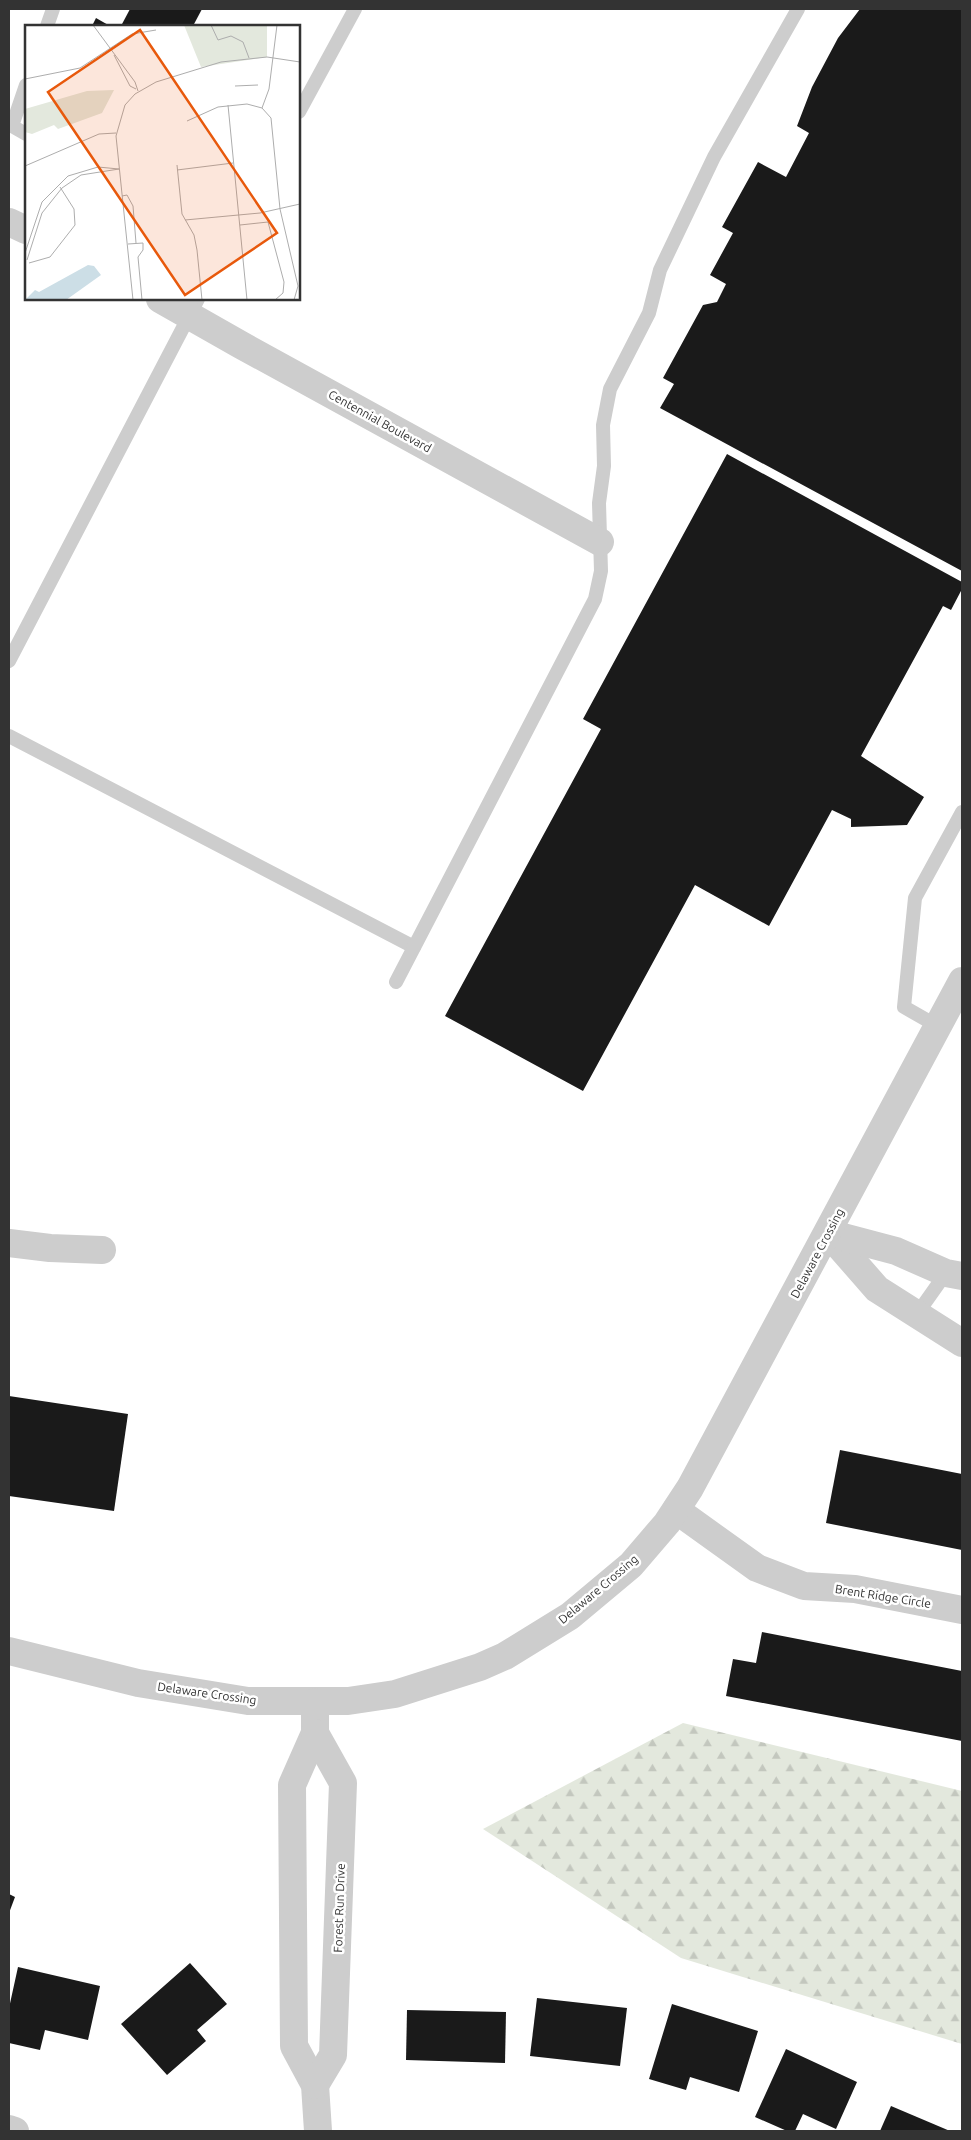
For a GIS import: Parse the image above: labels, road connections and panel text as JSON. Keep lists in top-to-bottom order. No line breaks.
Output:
{"streets":{"street":["Centennial Boulevard","Delaware Crossing","Brent Ridge Circle","Forest Run Drive"]},"crossings":[["Delaware Crossing","Brent Ridge Circle"],["Delaware Crossing","Forest Run Drive"]]}
